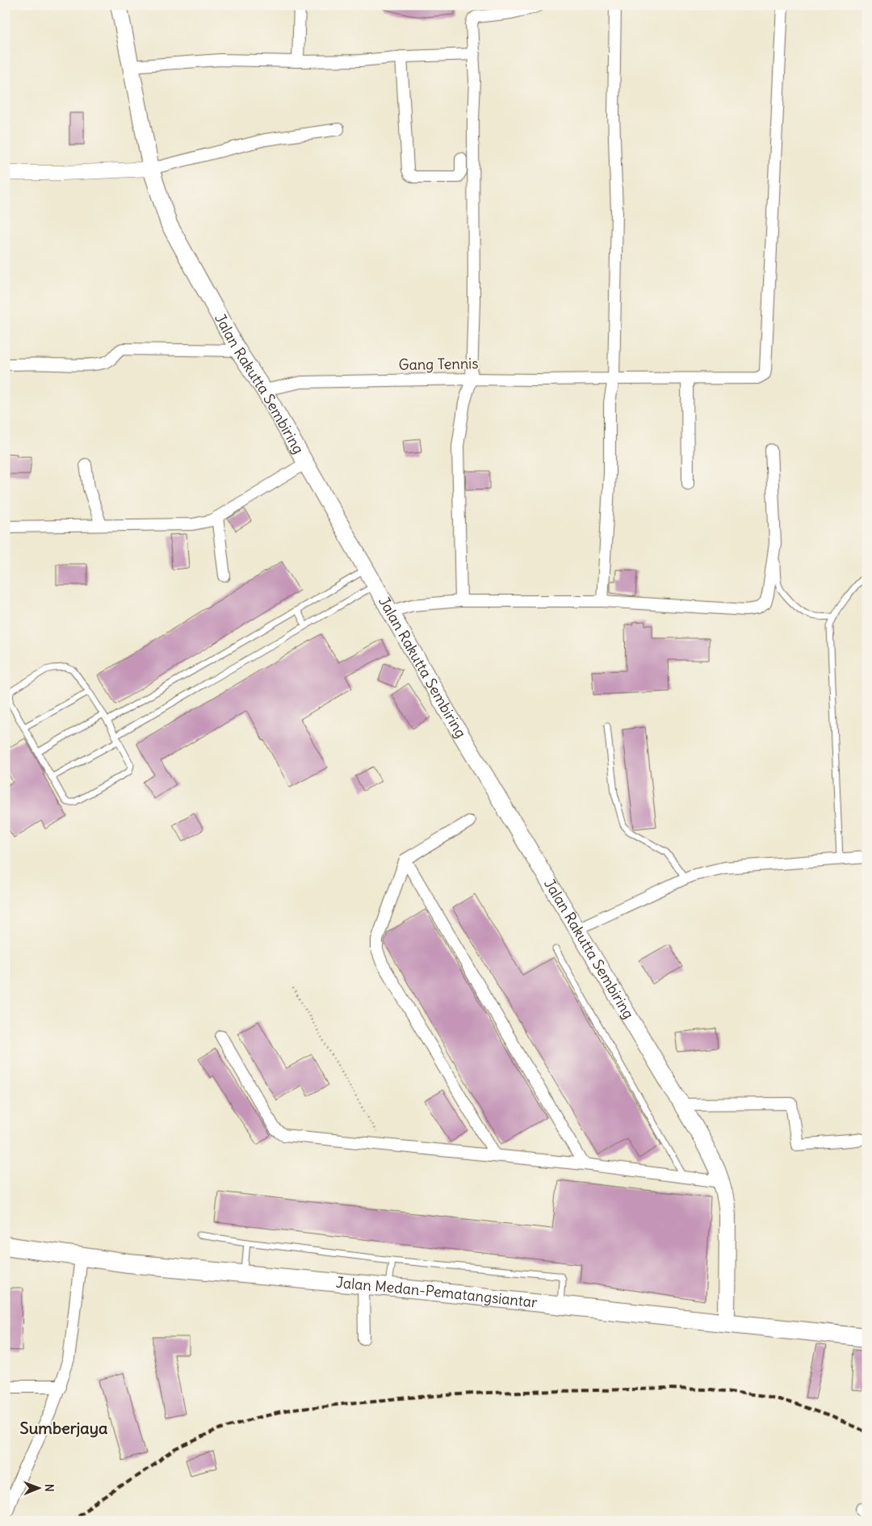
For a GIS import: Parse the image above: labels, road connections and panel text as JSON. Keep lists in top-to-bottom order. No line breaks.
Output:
{"streets":{"highway":["Jalan Medan-Pematangsiantar"],"main road":["Jalan Rakutta Sembiring"],"street":["Gang Tennis"]},"crossings":[["Gang Tennis","Jalan Rakutta Sembiring"],["Jalan Rakutta Sembiring","Jalan Medan-Pematangsiantar"]],"districts":["Sumberjaya"],"north":"right"}
